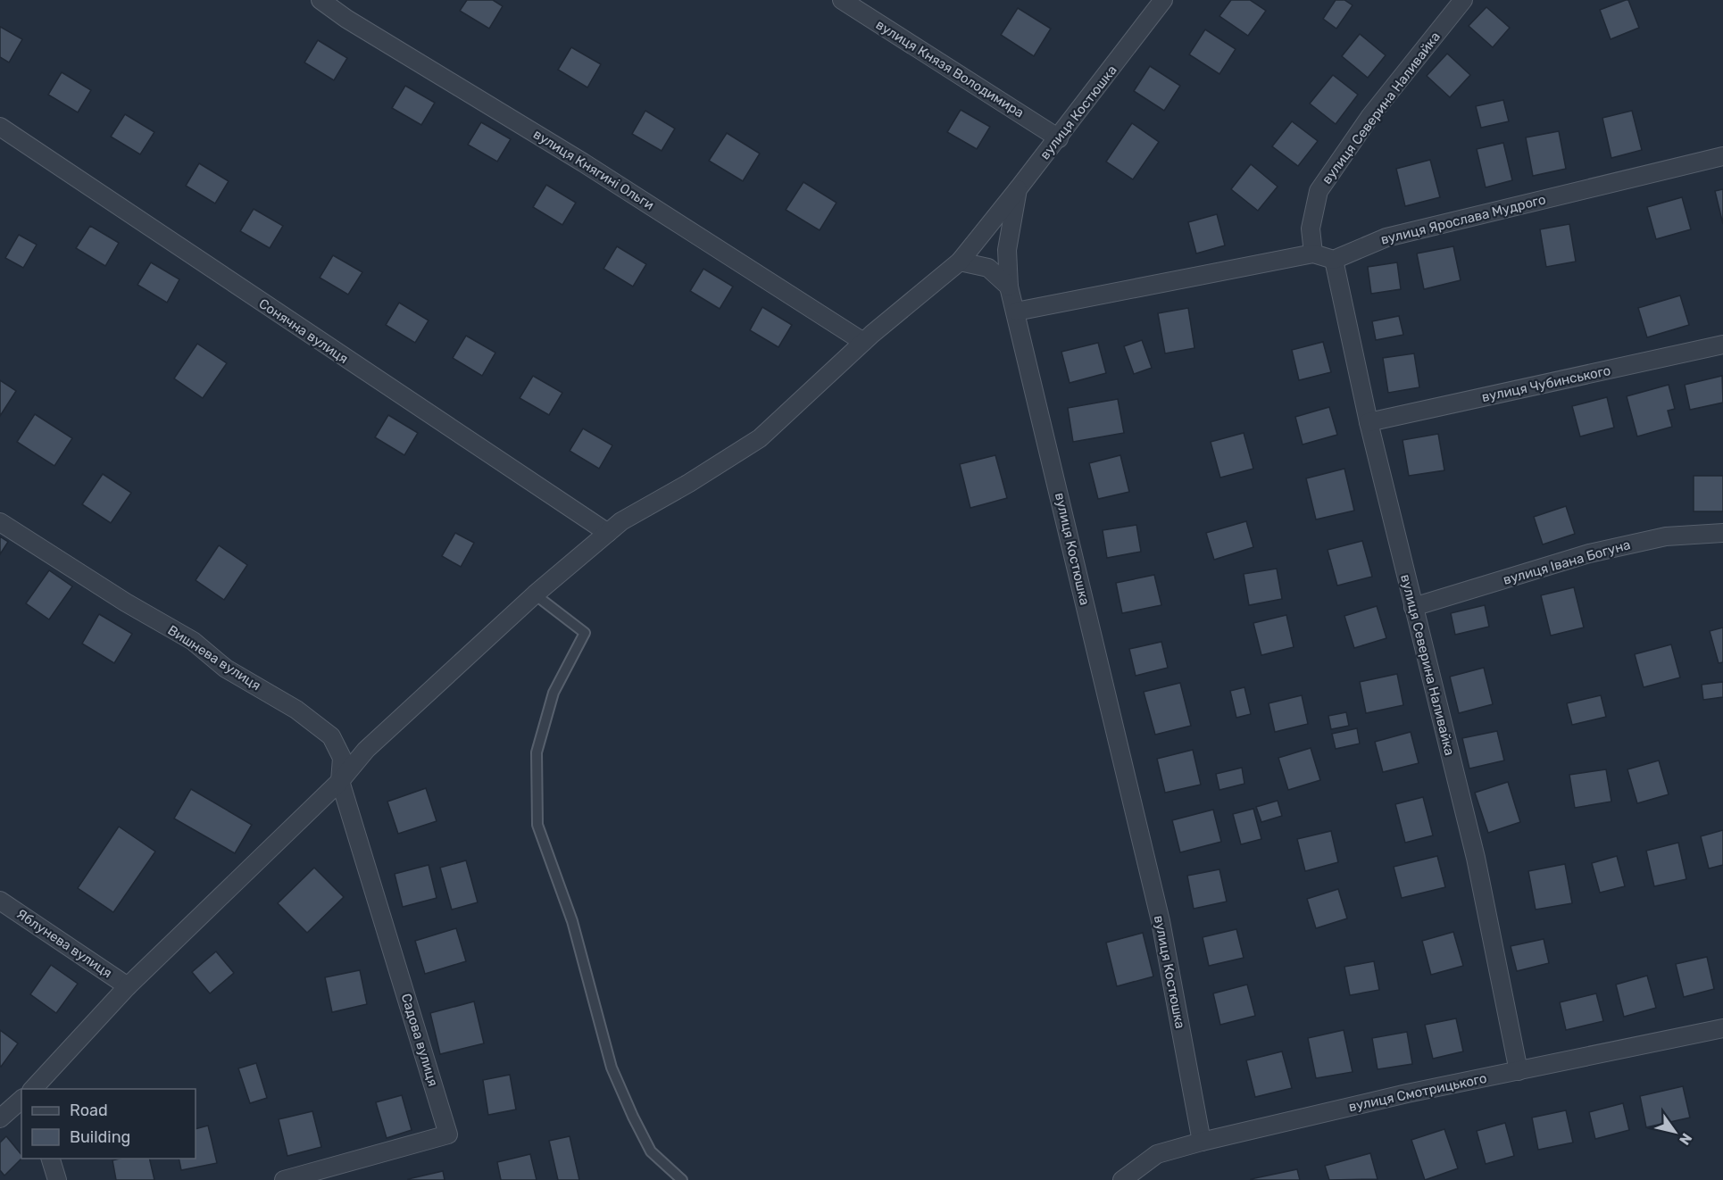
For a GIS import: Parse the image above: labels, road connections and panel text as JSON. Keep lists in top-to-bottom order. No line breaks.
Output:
{"streets":{"street":["вулиця Князя Володимира","вулиця Северина Наливайка","вулиця Костюшка","вулиця Княгині Ольги","вулиця Ярослава Мудрого","Сонячна вулиця","вулиця Чубинського","вулиця Івана Богуна","Вишнева вулиця","Яблунева вулиця","Садова вулиця","вулиця Смотрицького"]},"crossings":[["вулиця Князя Володимира","вулиця Костюшка"],["вулиця Северина Наливайка","вулиця Ярослава Мудрого"],["вулиця Северина Наливайка","вулиця Чубинського"],["вулиця Северина Наливайка","вулиця Івана Богуна"],["вулиця Северина Наливайка","вулиця Смотрицького"],["вулиця Костюшка","вулиця Смотрицького"],["Вишнева вулиця","Садова вулиця"]],"legend":["Road","Building"],"north":"bottom right"}
